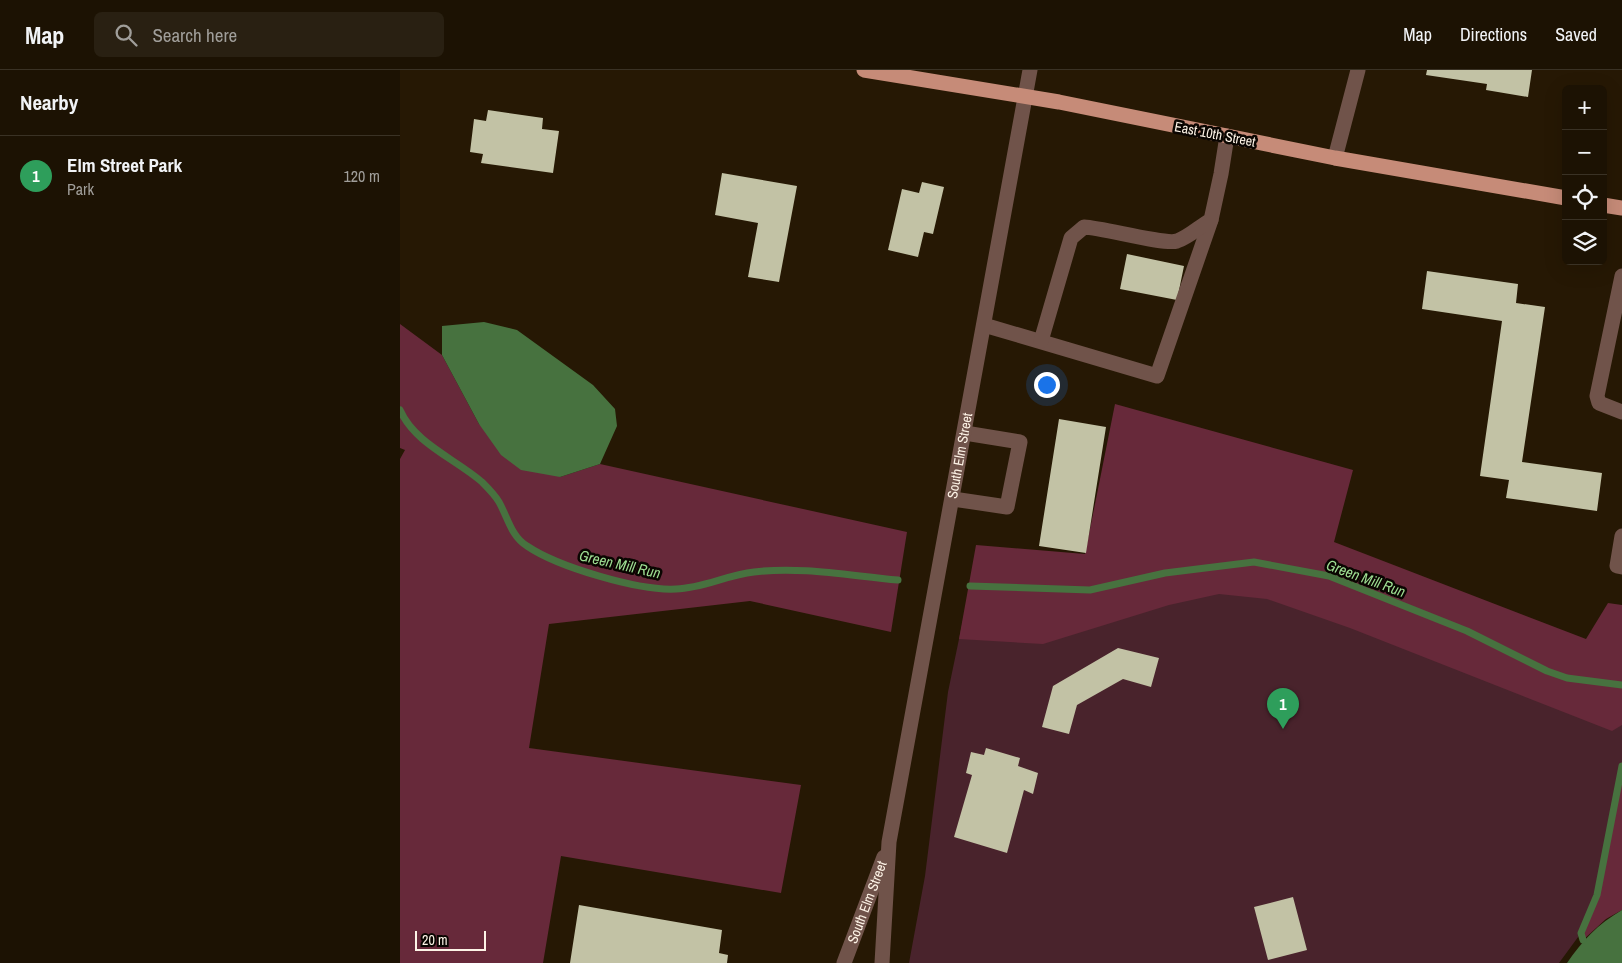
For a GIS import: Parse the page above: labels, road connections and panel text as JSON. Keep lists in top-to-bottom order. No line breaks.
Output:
{"streets":{"main road":["East 10th Street"],"street":["South Elm Street"]},"crossings":[["East 10th Street","South Elm Street"]],"water":["Green Mill Run"],"scale_bar":"20 m","page":{"header":"Map","search":"Search here","nav":["Map","Directions","Saved"],"heading":"Nearby","map_buttons":["+","−"],"list":[{"mark":"1","name":"Elm Street Park","note":"Park","value":"120 m"}],"pins":"1","scale":"20 m"}}
